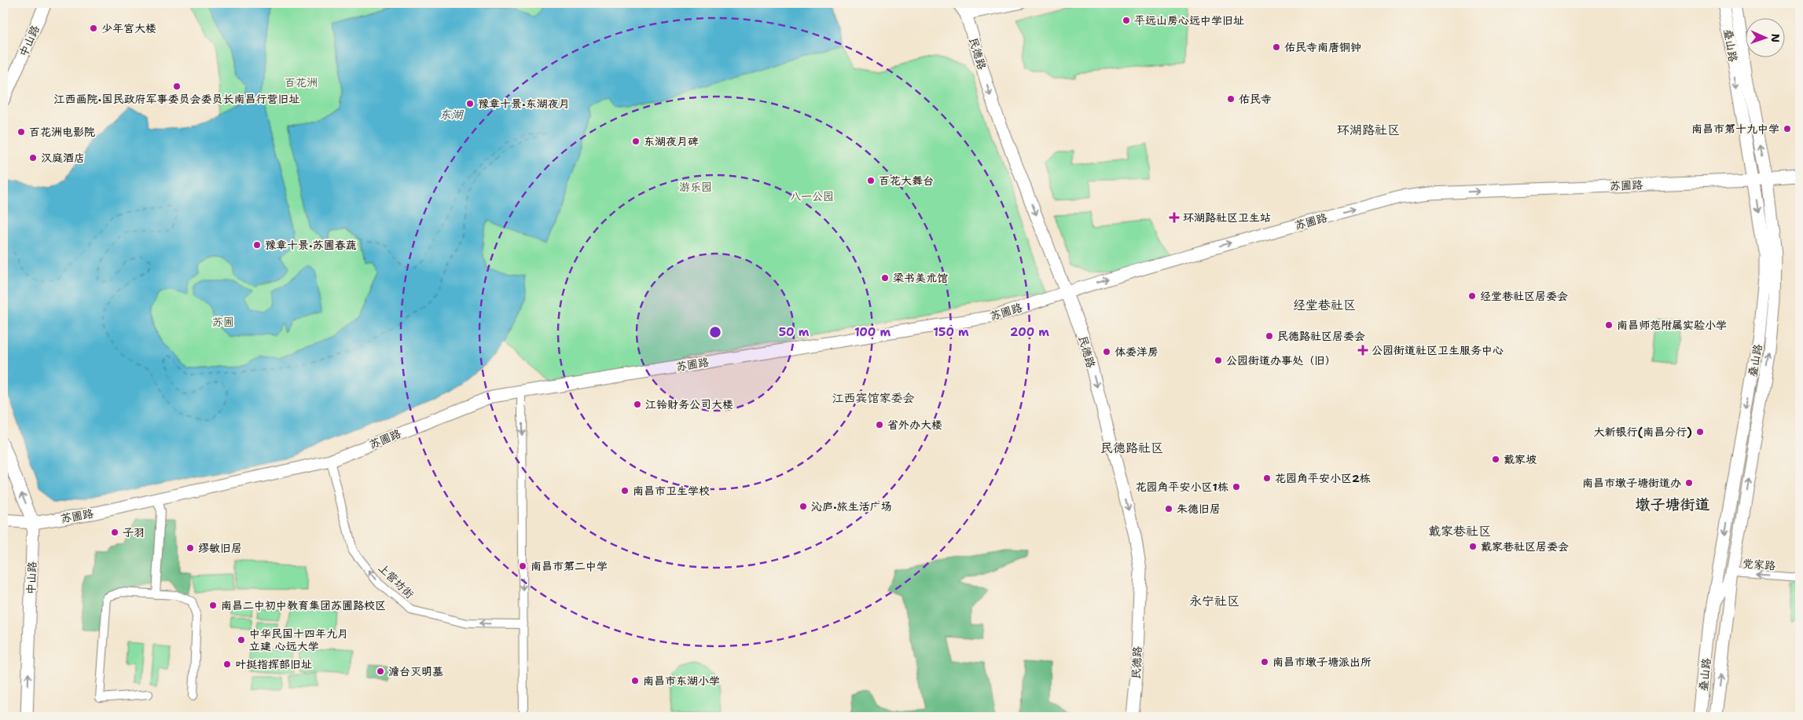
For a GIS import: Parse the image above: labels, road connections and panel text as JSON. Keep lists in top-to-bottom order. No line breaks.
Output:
{"streets":{"main road":["中山路","叠山路","民德路","苏圃路"],"street":["党家路","上营坊街"]},"crossings":[["中山路","苏圃路"],["叠山路","苏圃路"],["叠山路","党家路"],["民德路","苏圃路"],["苏圃路","上营坊街"]],"one_way":["中山路","民德路","苏圃路","党家路","上营坊街"],"districts":["环湖路社区","经堂巷社区","江西宾馆家委会","民德路社区","墩子塘街道","戴家巷社区","永宁社区"],"water":["东湖"],"parks":["百花洲","游乐园","八一公园","苏圃"],"places":{"other":["平远山房心远中学旧址","少年宫大楼","佑民寺南唐铜钟","江西画院·国民政府军事委员会委员长南昌行营旧址","佑民寺","豫章十景·东湖夜月","南昌市第十九中学","百花洲电影院","东湖夜月碑","汉庭酒店","百花大舞台","豫章十景·苏圃春蔬","梁书美术馆","经堂巷社区居委会","南昌师范附属实验小学","民德路社区居委会","体委洋房","公园街道办事处（旧）","江铃财务公司大楼","省外办大楼","大新银行(南昌分行)","戴家坡","花园角平安小区2栋","南昌市墩子塘街道办","花园角平安小区1栋","南昌市卫生学校","沁庐·旅生活广场","朱德旧居","子羽","戴家巷社区居委会","缪敏旧居","南昌市第二中学","南昌二中初中教育集团苏圃路校区","中华民国十四年九月 立建 心远大学","南昌市墩子塘派出所","叶挺指挥部旧址","澹台灭明墓","南昌市东湖小学"],"health":["环湖路社区卫生站","公园街道社区卫生服务中心"]},"north":"right","rings":["50 m","100 m","150 m","200 m"]}
